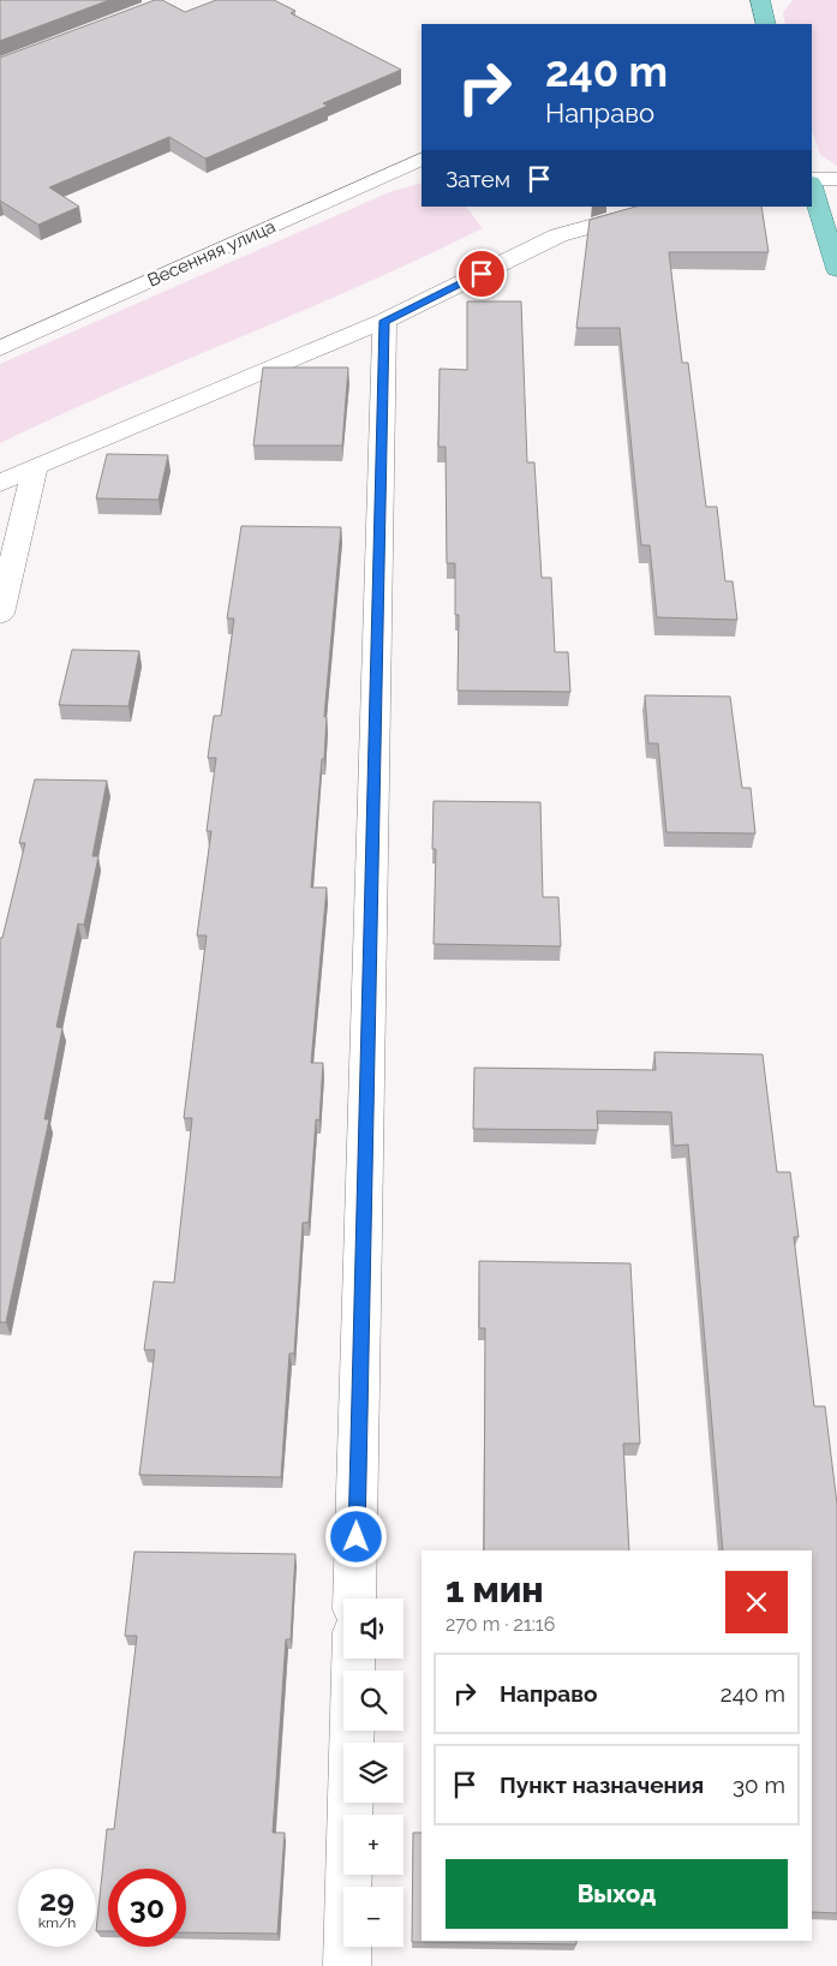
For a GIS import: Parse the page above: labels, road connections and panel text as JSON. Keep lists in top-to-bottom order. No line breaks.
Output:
{"streets":{"street":["Весенняя улица"]},"page":{"turn":["240 m","Направо"],"then":"Затем","heading":["1 мин","270 m · 21:16"],"map_buttons":["+","−"],"list":[{"name":"Направо","value":"240 m"},{"name":"Пункт назначения","value":"30 m"}],"buttons":"Выход","speed":"29 km/h","limit":"30"}}
